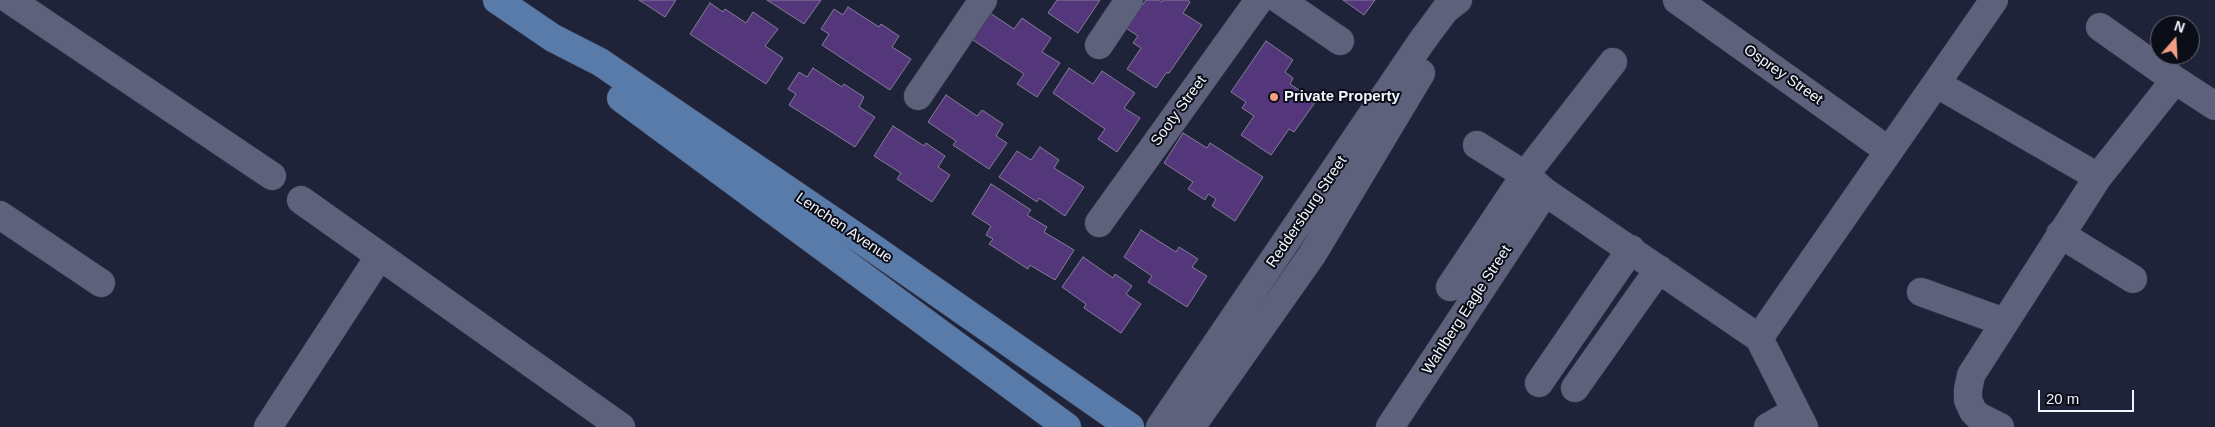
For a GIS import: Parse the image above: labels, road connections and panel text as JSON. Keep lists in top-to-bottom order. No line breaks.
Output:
{"streets":{"main road":["Lenchen Avenue"],"street":["Osprey Street","Sooty Street","Reddersburg Street","Wahlberg Eagle Street"]},"places":["Private Property"],"scale_bar":"20 m","north":"top"}
